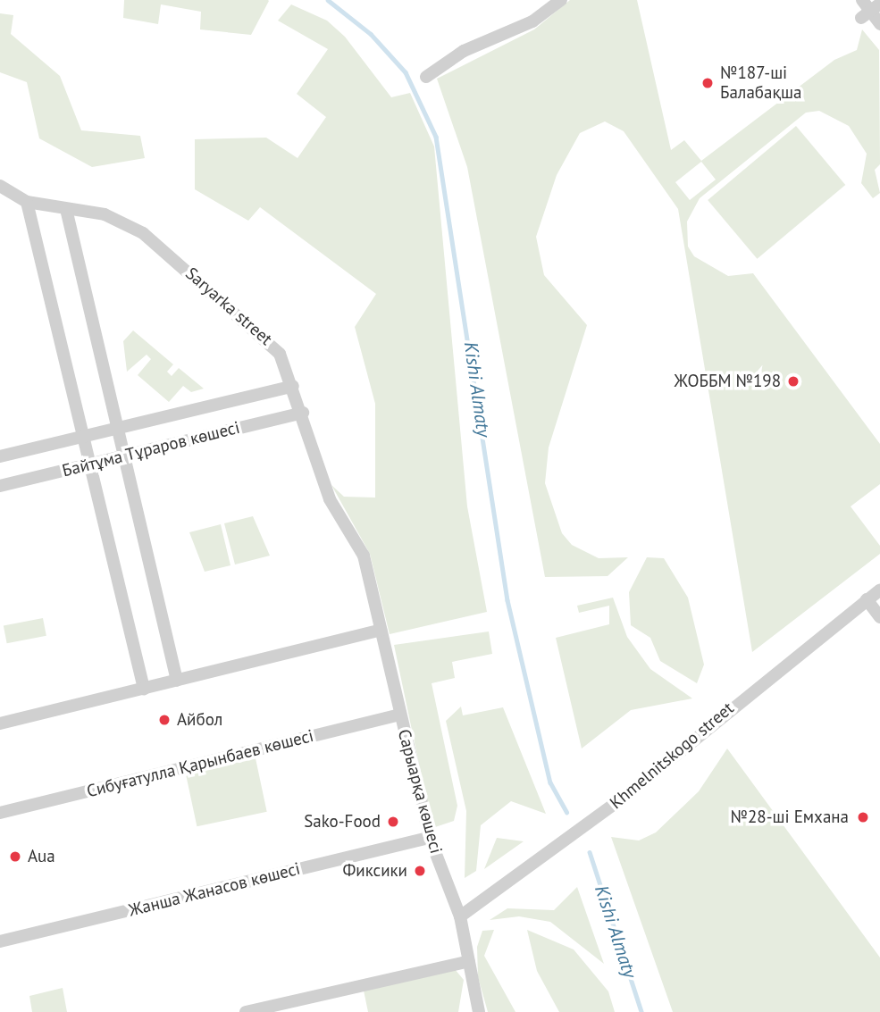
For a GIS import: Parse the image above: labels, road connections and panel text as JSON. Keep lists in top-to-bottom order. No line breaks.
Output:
{"streets":{"street":["Saryarka street","Байтұма Тұраров көшесі","Khmelnitskogo street","Сибуғатулла Қарынбаев көшесі","Сарыарқа көшесі","Жанша Жанасов көшесі"]},"crossings":[["Saryarka street","Байтұма Тұраров көшесі"],["Saryarka street","Сарыарқа көшесі"],["Khmelnitskogo street","Сарыарқа көшесі"],["Сибуғатулла Қарынбаев көшесі","Сарыарқа көшесі"],["Сарыарқа көшесі","Жанша Жанасов көшесі"]],"water":["Kіshі Almaty"],"places":["№187-ші Балабақша","ЖОББМ №198","Айбол","№28-ші Емхана","Sako-Food","Aua","Фиксики"]}
